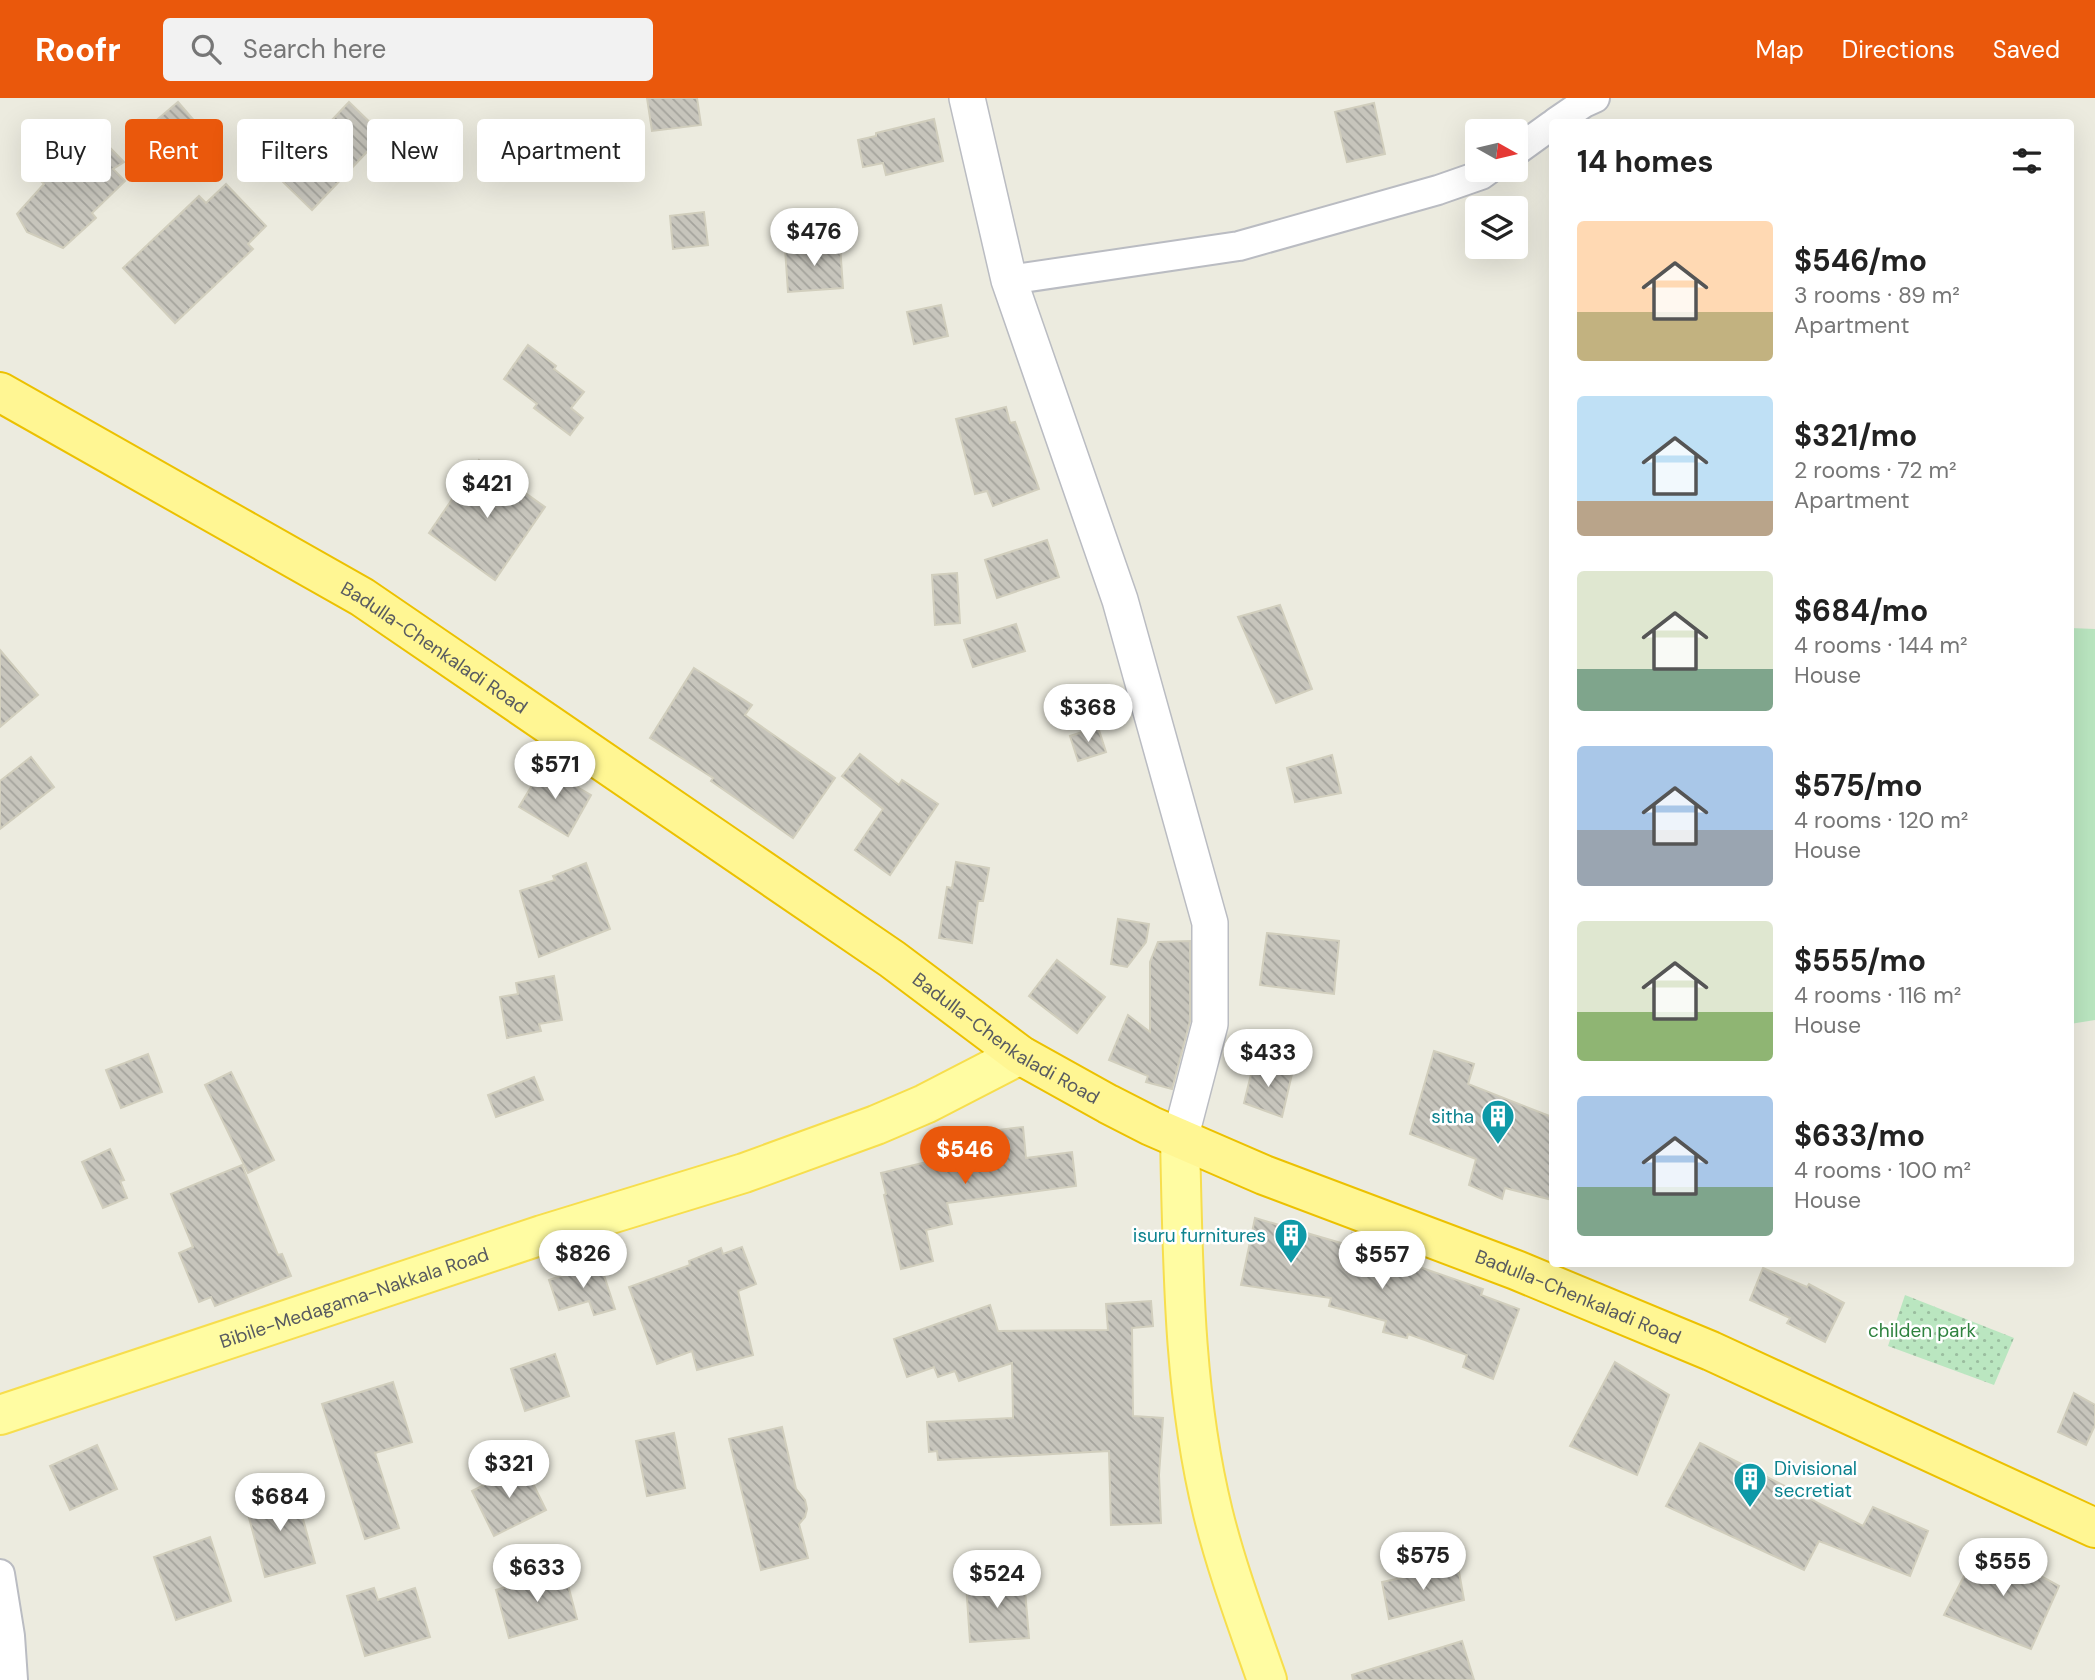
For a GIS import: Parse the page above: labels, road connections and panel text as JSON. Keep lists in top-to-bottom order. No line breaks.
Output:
{"streets":{"highway":["Badulla-Chenkaladi Road"],"main road":["Bibile-Medagama-Nakkala Road"]},"crossings":[["Badulla-Chenkaladi Road","Bibile-Medagama-Nakkala Road"]],"parks":["childen park"],"places":{"building":["sitha","isuru furnitures","Divisional secretiat"]},"north":"right","page":{"header":"Roofr","search":"Search here","nav":["Map","Directions","Saved"],"chip":["Buy","Rent","Filters","New","Apartment"],"heading":"14 homes","list":[{"name":"$546/mo","note":"3 rooms · 89 m² · Apartment"},{"name":"$321/mo","note":"2 rooms · 72 m² · Apartment"},{"name":"$684/mo","note":"4 rooms · 144 m² · House"},{"name":"$575/mo","note":"4 rooms · 120 m² · House"},{"name":"$555/mo","note":"4 rooms · 116 m² · House"},{"name":"$633/mo","note":"4 rooms · 100 m² · House"}],"price":["$476","$421","$368","$571","$433","$546","$826","$557","$321","$684","$575","$555","$633","$524"]}}
